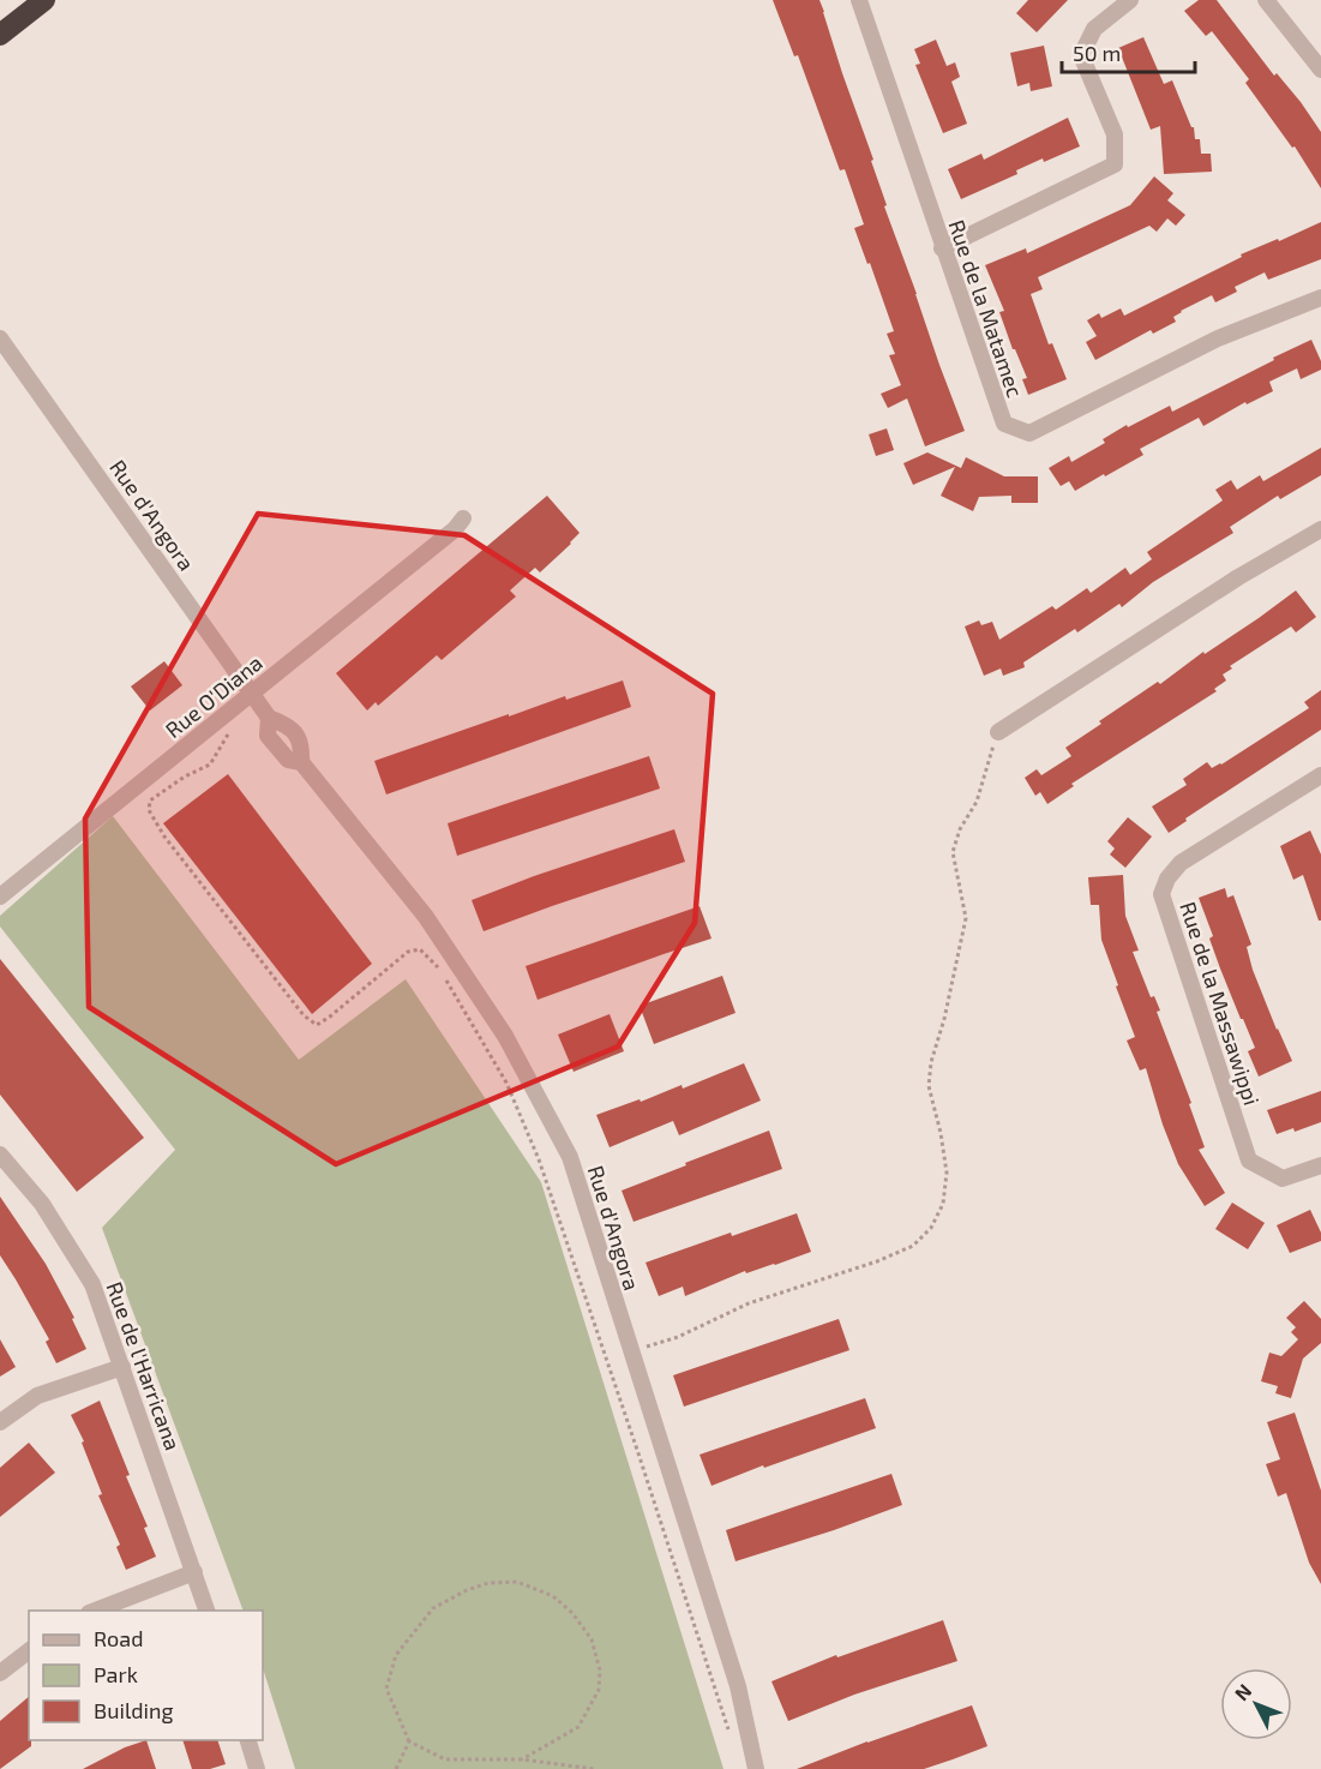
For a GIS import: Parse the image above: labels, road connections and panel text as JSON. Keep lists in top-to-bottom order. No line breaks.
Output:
{"streets":{"street":["Rue de la Matamec","Rue d'Angora","Rue O'Diana","Rue de la Massawippi","Rue de l'Harricana"]},"crossings":[["Rue d'Angora","Rue O'Diana"]],"legend":["Road","Park","Building"],"scale_bar":"50 m","north":"top left"}
